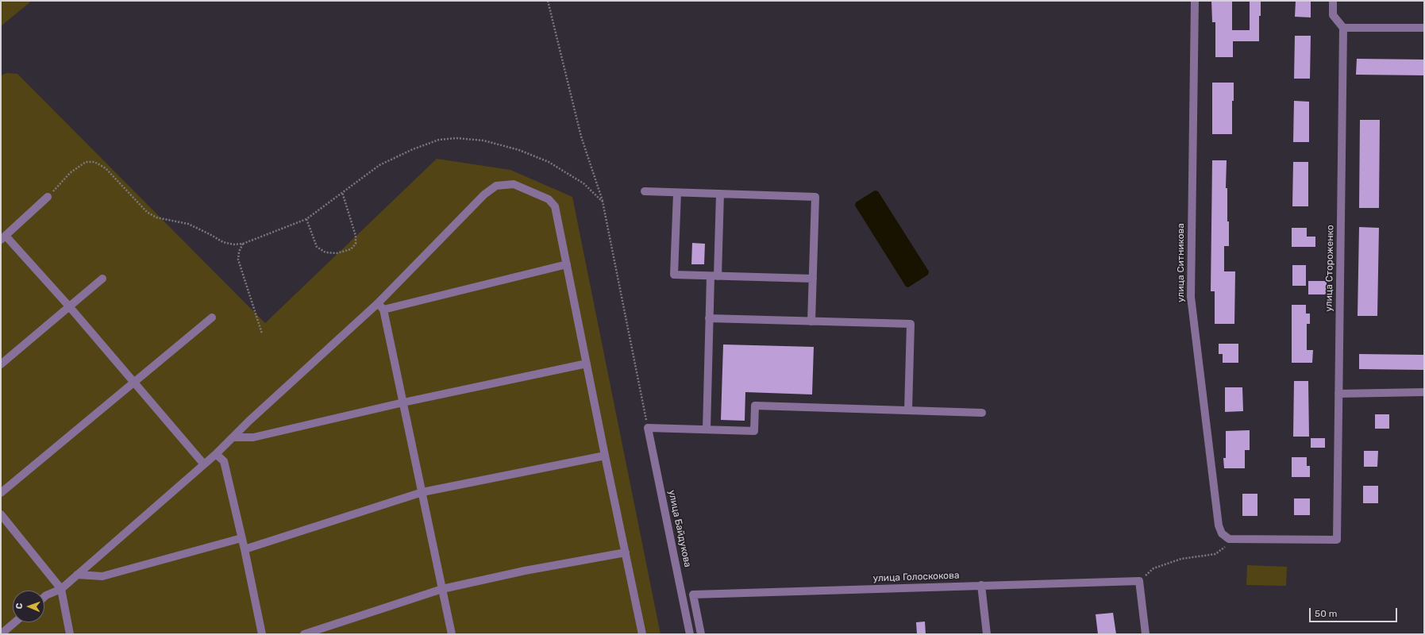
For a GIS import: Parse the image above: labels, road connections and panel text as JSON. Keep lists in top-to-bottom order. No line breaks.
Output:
{"streets":{"street":["улица Ситникова","улица Стороженко","улица Байдукова","улица Голоскокова"]},"crossings":[["улица Ситникова","улица Стороженко"]],"scale_bar":"50 m","north":"left"}
